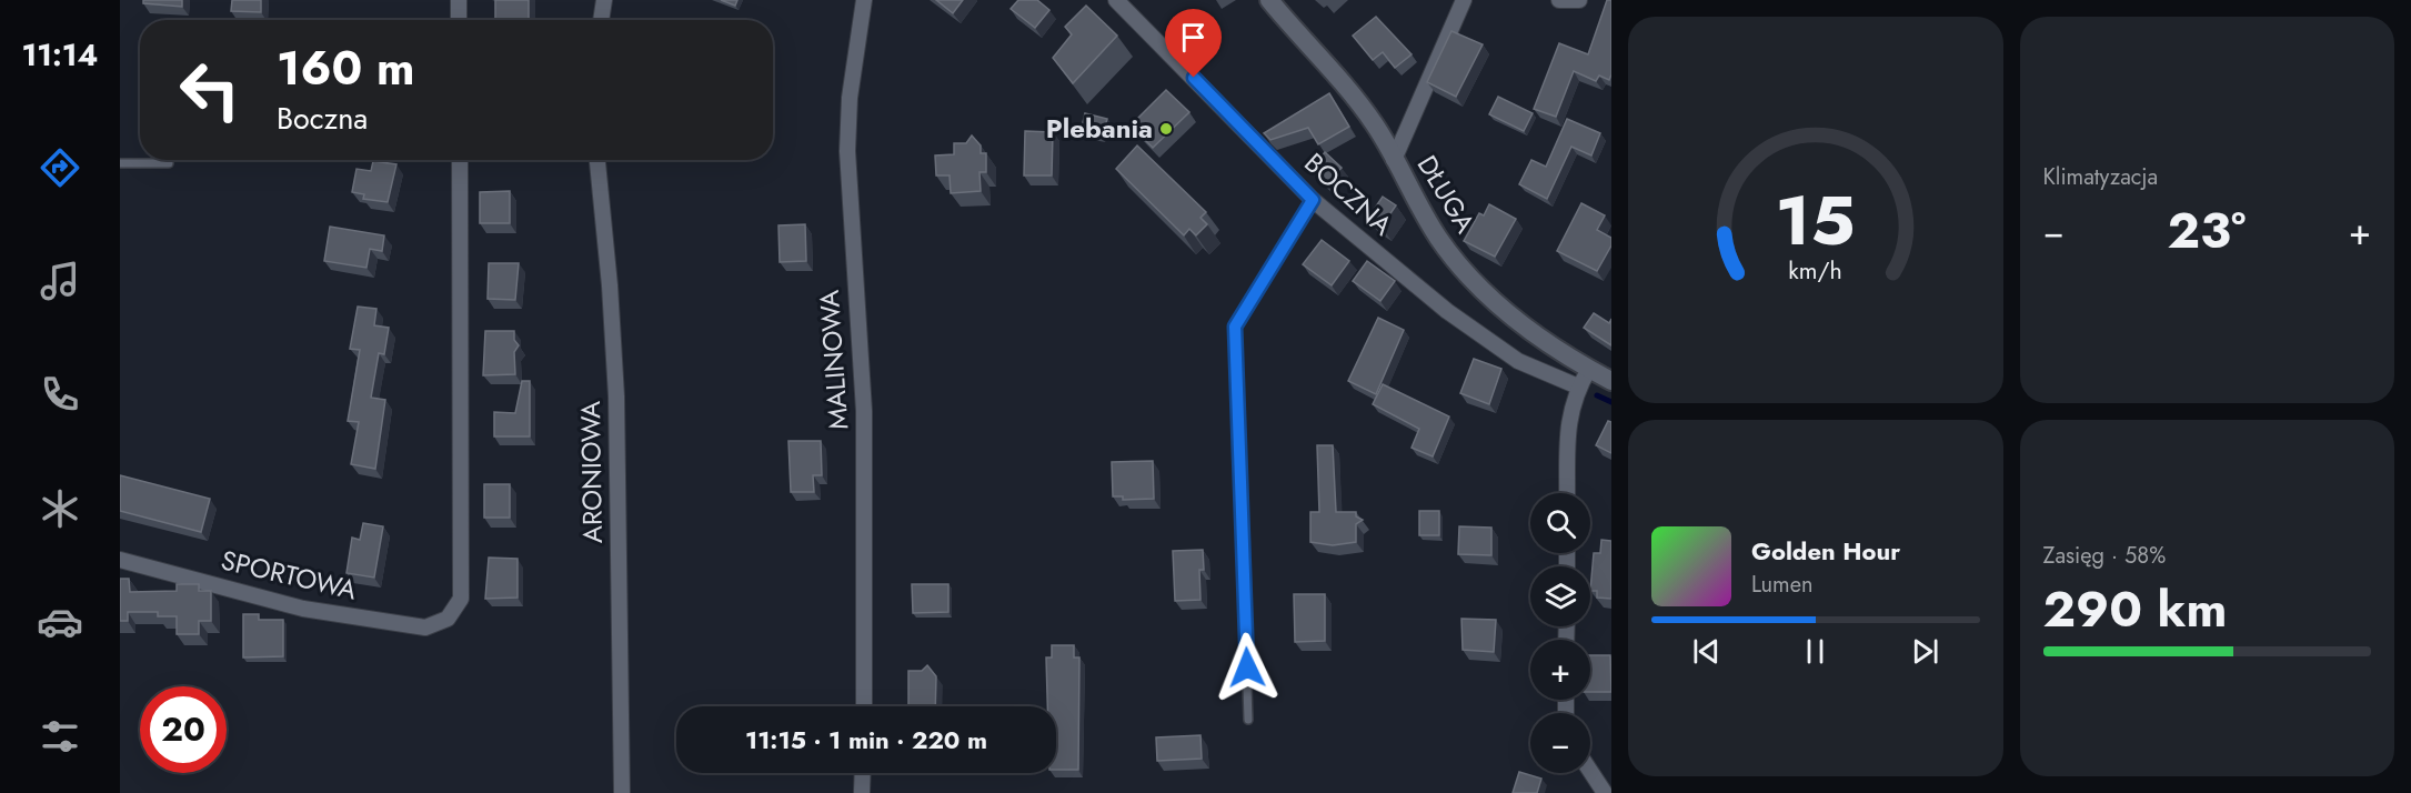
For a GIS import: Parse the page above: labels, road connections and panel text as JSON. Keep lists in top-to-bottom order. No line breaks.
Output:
{"streets":{"street":["BOCZNA","DŁUGA","MALINOWA","ARONIOWA","SPORTOWA"]},"places":["Plebania"],"page":{"tabs":"11:14","tile":["Klimatyzacja",["Zasięg · 58%","290 km"]],"turn":["160 m","Boczna"],"heat":["−","23°","+"],"map_buttons":["+","−"],"song":["Golden Hour","Lumen"],"limit":"20","trip":"11:15 · 1 min · 220 m","gauge":["15","km/h"]}}
